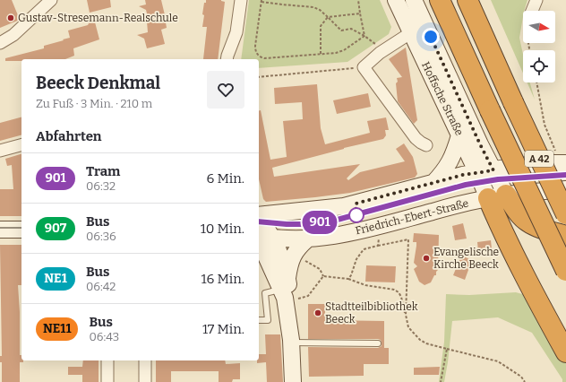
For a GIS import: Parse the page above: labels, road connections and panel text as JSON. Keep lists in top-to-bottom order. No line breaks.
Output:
{"streets":{"highway":["A 42"],"street":["Hoffsche Straße","Friedrich-Ebert-Straße"]},"crossings":[["Hoffsche Straße","Friedrich-Ebert-Straße"]],"places":["Gustav-Stresemann-Realschule","Evangelische Kirche Beeck","Stadtteilbibliothek Beeck"],"lines":["tram line 901"],"north":"right","page":{"on_map":"901","heading":[["Beeck Denkmal","Zu Fuß · 3 Min. · 210 m"],"Abfahrten"],"list":[{"mark":"901","name":"Tram","note":"06:32","value":"6 Min."},{"mark":"907","name":"Bus","note":"06:36","value":"10 Min."},{"mark":"NE1","name":"Bus","note":"06:42","value":"16 Min."},{"mark":"NE11","name":"Bus","note":"06:43","value":"17 Min."}]}}
